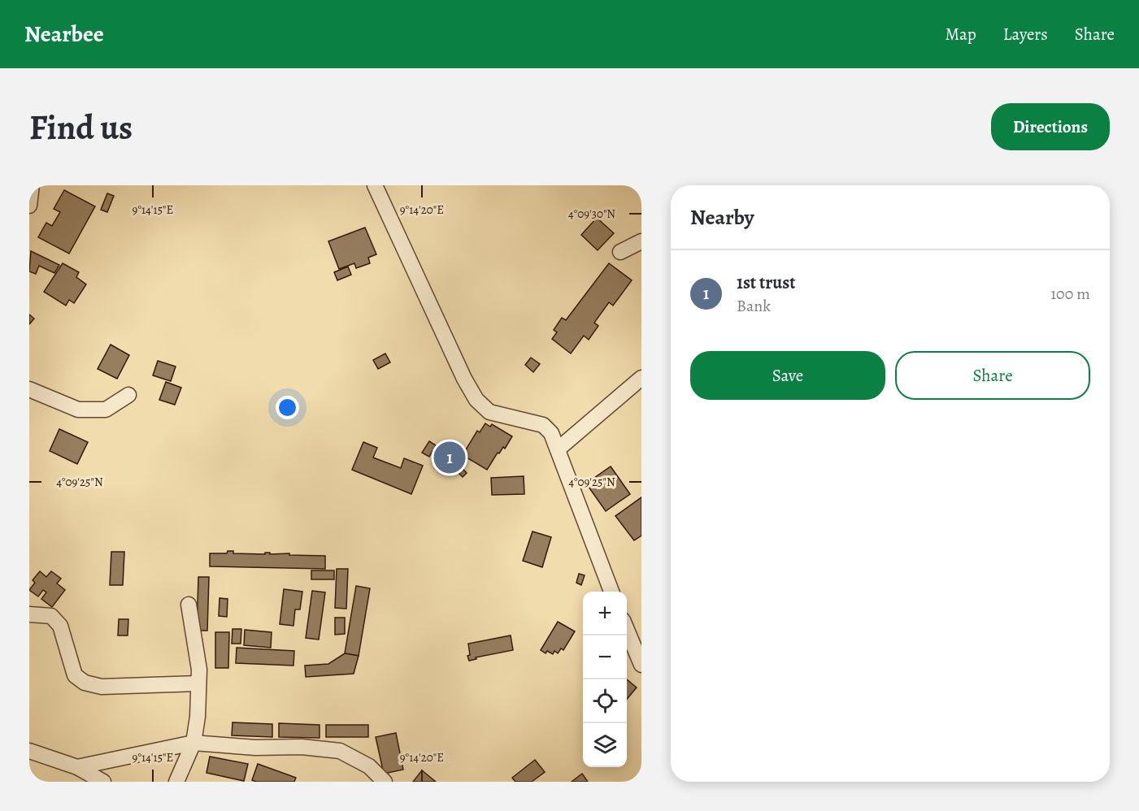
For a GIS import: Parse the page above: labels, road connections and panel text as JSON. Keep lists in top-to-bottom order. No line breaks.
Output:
{"page":{"header":"Nearbee","nav":["Map","Layers","Share"],"buttons":["Directions",["Save","Share"]],"title":"Find us","heading":"Nearby","list":[{"mark":"1","name":"1st trust","note":"Bank","value":"100 m"}],"pins":"1","map_buttons":["+","−"]},"coordinates":["9°14'15\"E","9°14'20\"E","4°09'30\"N","4°09'25\"N"]}
